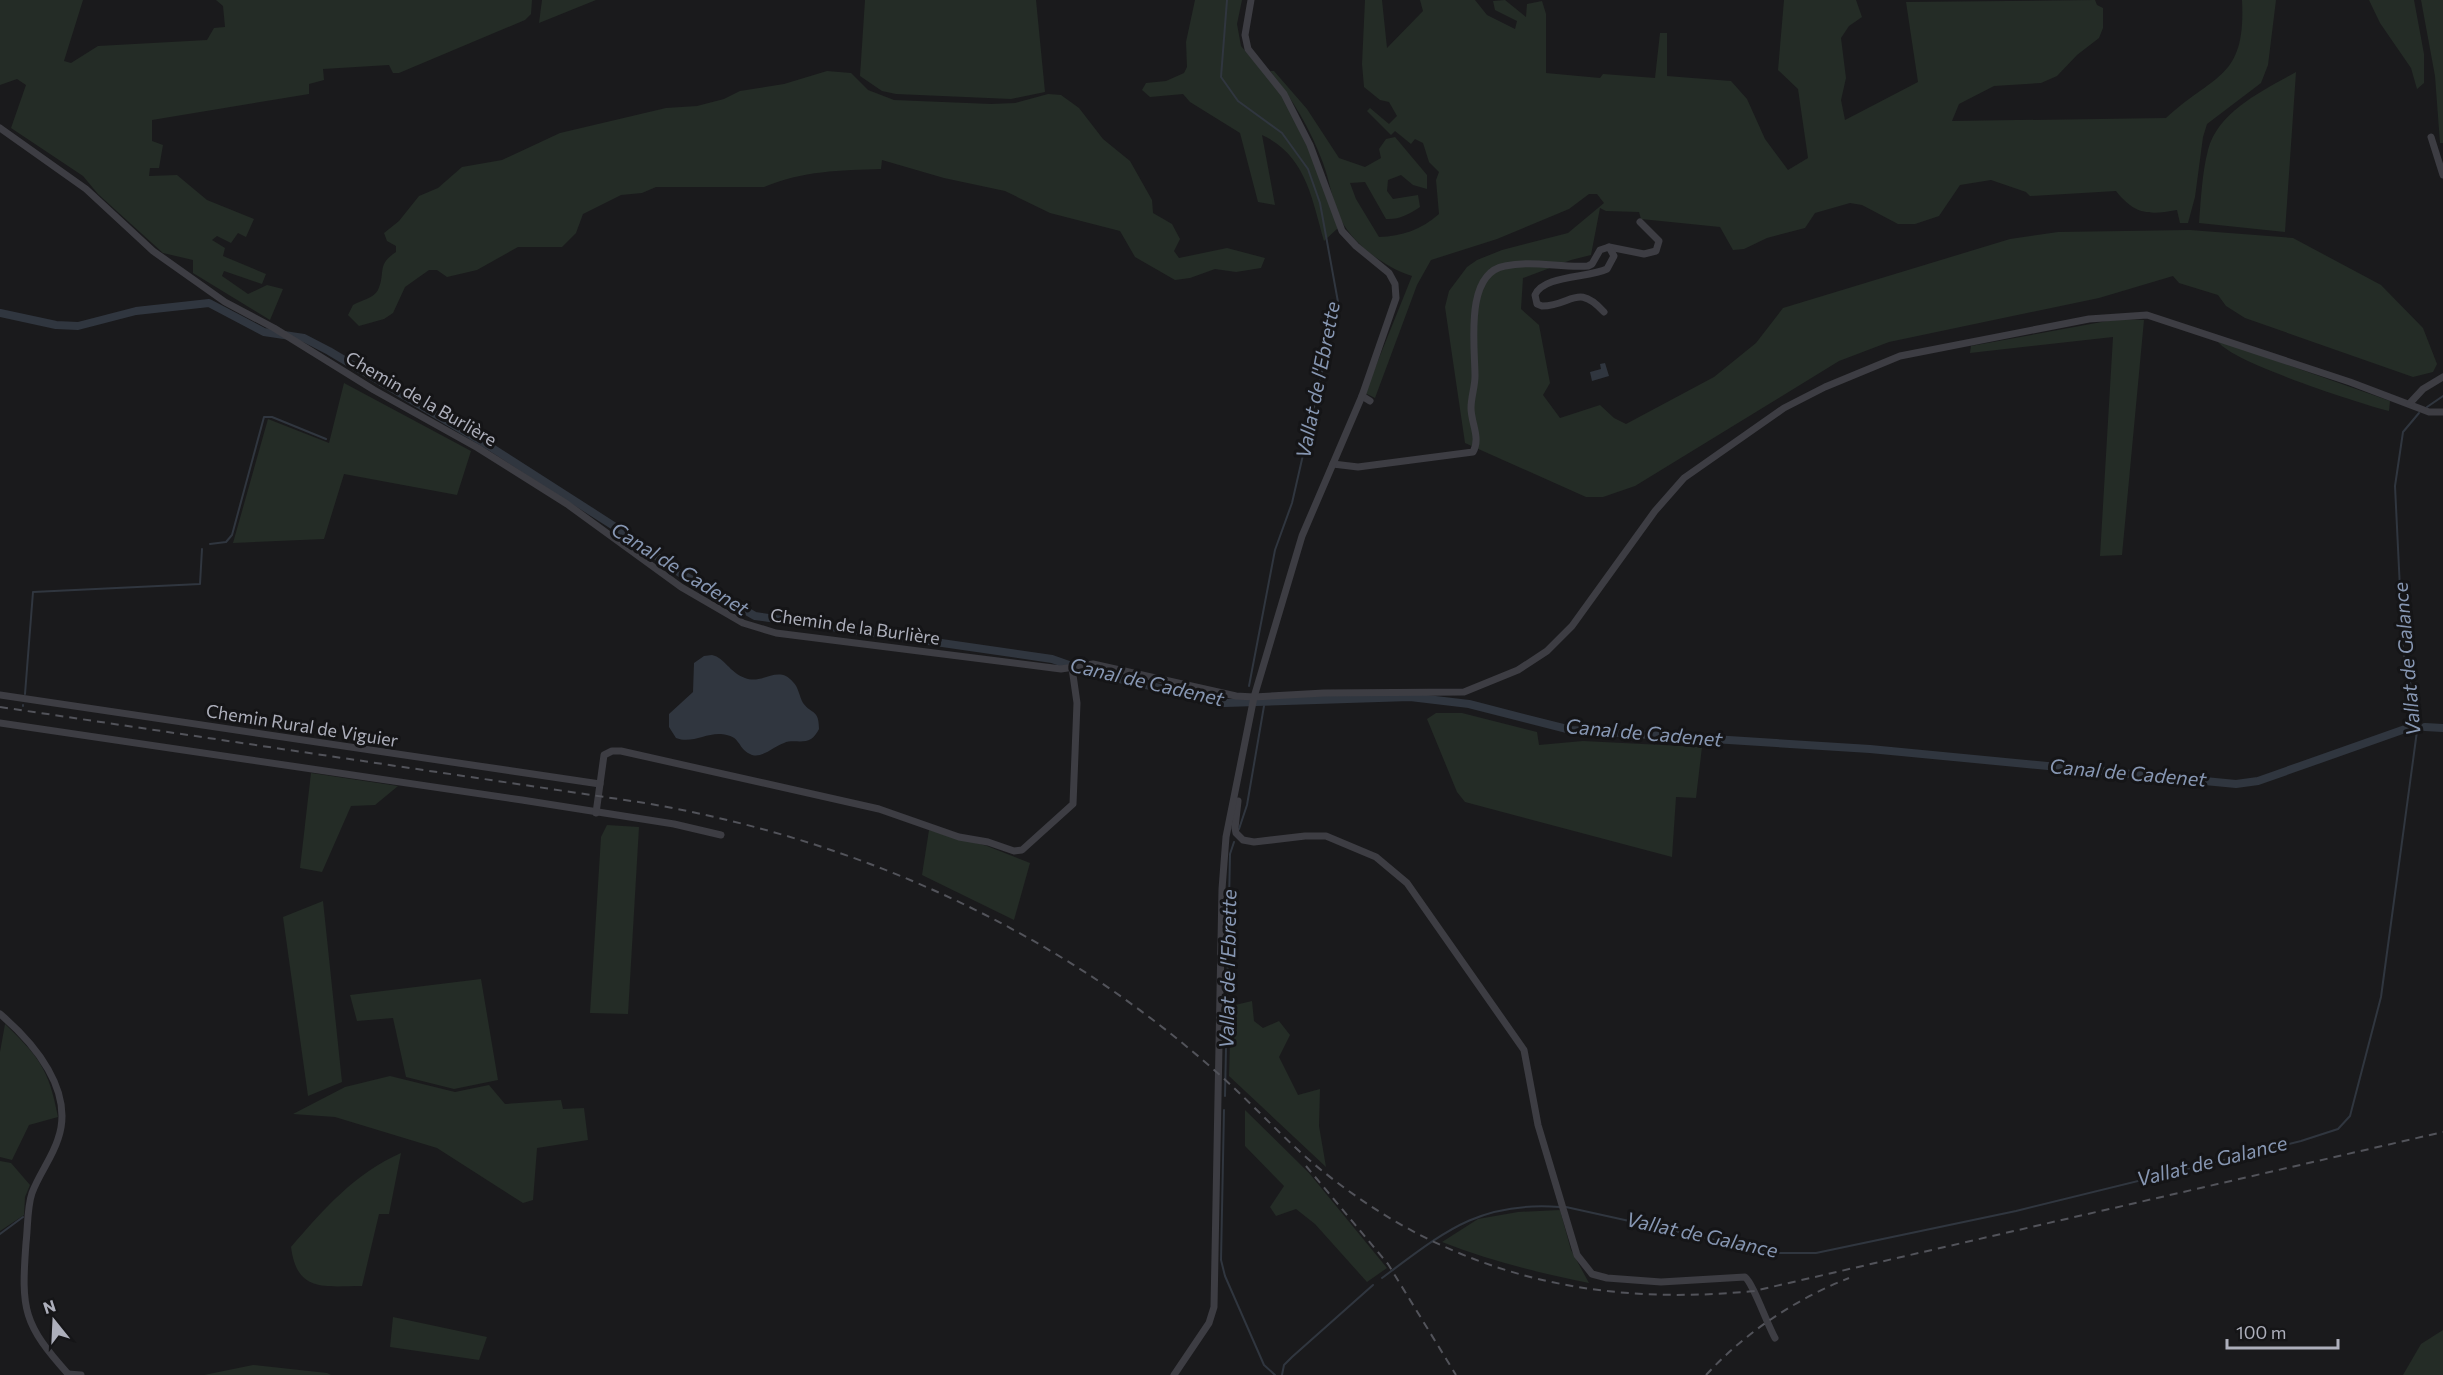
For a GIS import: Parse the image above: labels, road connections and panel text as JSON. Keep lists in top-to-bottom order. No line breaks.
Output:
{"streets":{"street":["Chemin de la Burlière","Chemin Rural de Viguier"]},"water":["Vallat de l'Ebrette","Canal de Cadenet","Vallat de Galance"],"scale_bar":"100 m","north":"top"}
